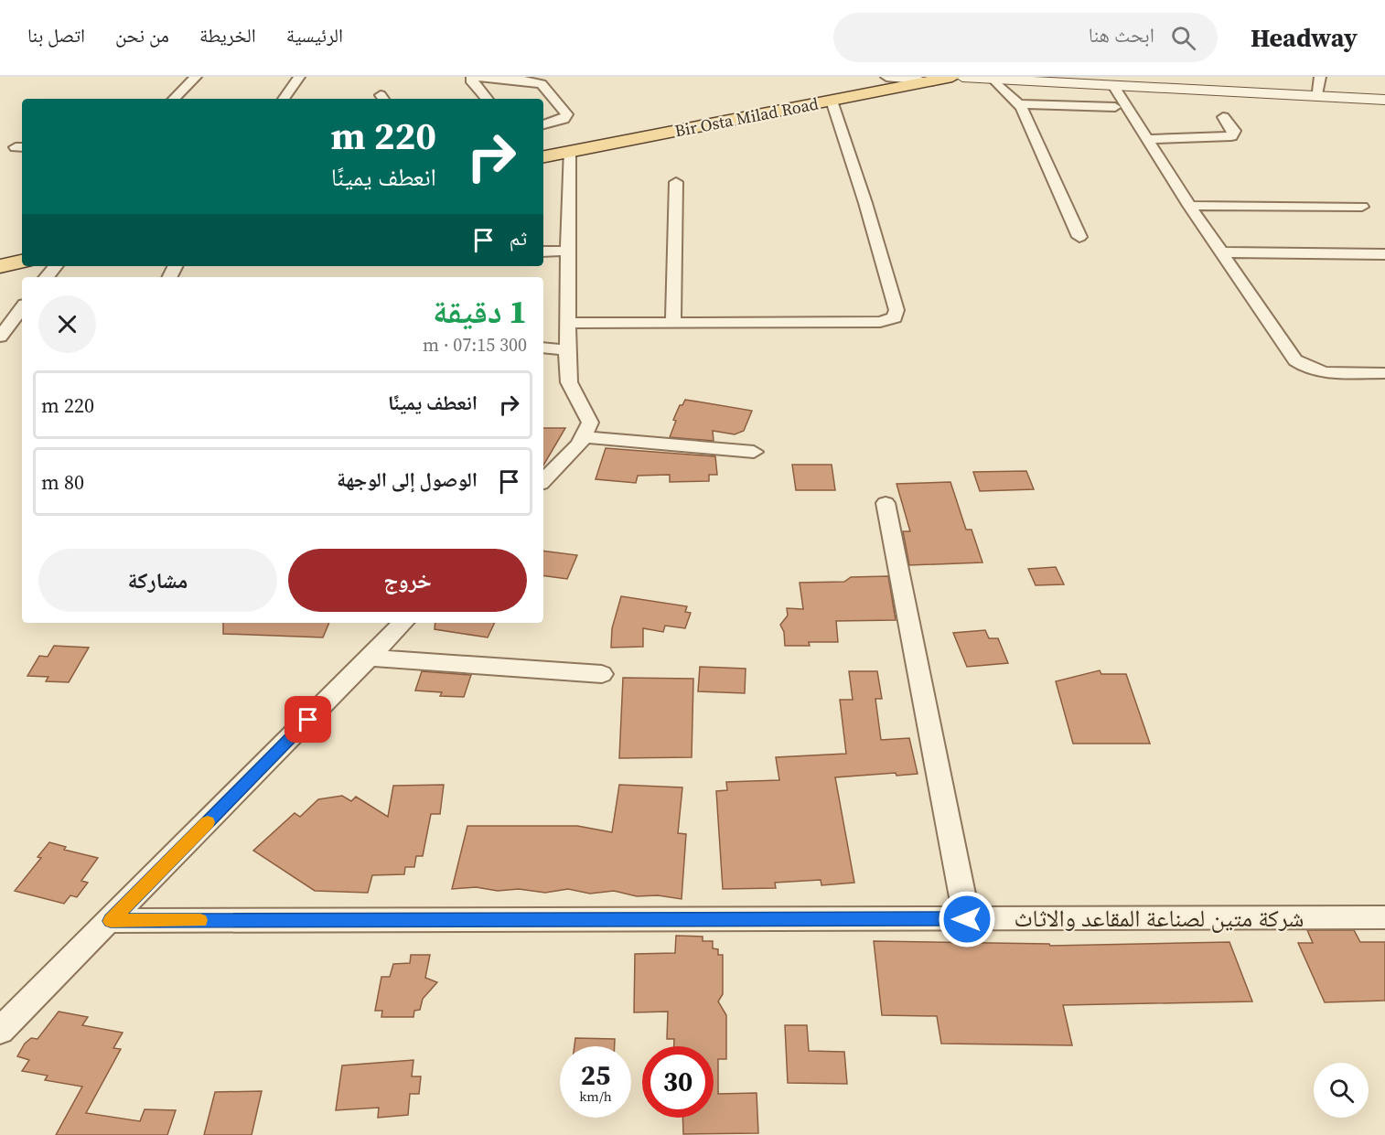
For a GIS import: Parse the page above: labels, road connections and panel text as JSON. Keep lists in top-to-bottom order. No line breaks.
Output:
{"streets":{"main road":["Bir Osta Milad Road"],"street":["شركة متين لصناعة المقاعد والاثاث"]},"page":{"header":"Headway","search":"ابحث هنا","nav":["الرئيسية","الخريطة","من نحن","اتصل بنا"],"turn":["220 m","انعطف يمينًا"],"then":"ثم","heading":["1 دقيقة","300 m · 07:15"],"list":[{"name":"انعطف يمينًا","value":"220 m"},{"name":"الوصول إلى الوجهة","value":"80 m"}],"buttons":["خروج","مشاركة"],"speed":"25 km/h","limit":"30"}}
